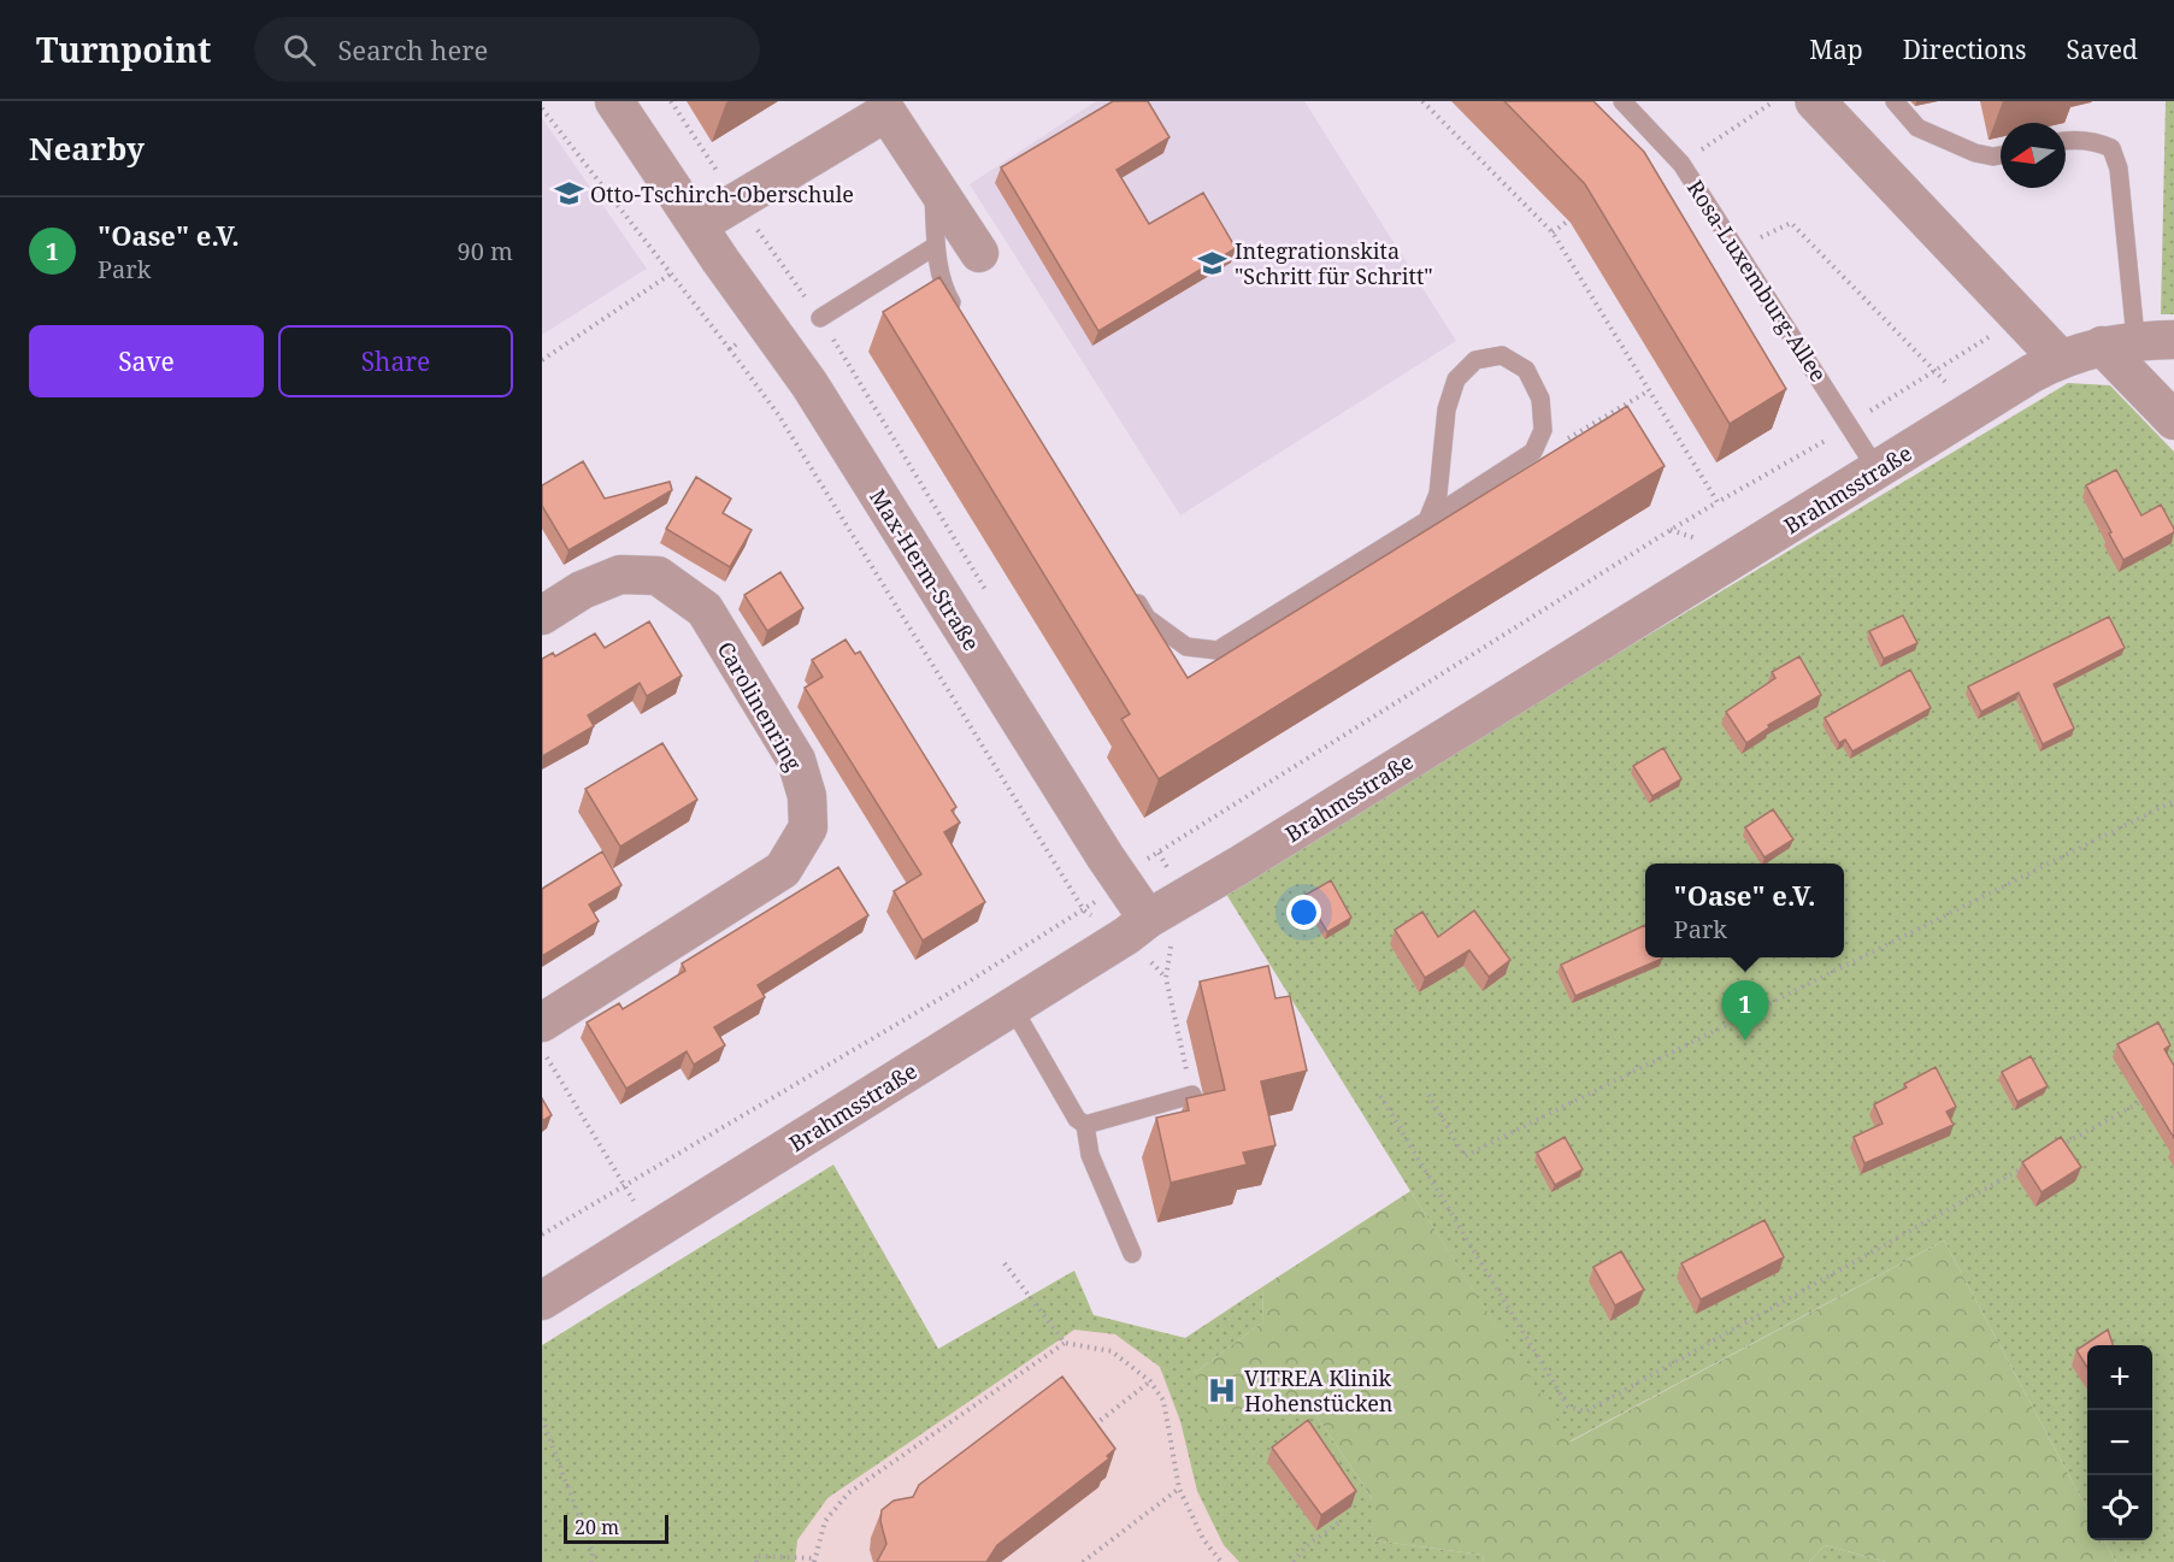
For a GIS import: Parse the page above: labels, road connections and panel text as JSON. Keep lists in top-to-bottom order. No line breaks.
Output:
{"streets":{"street":["Brahmsstraße","Max-Herm-Straße","Carolinenring"],"lane":["Rosa-Luxemburg-Allee"]},"crossings":[["Rosa-Luxemburg-Allee","Brahmsstraße"],["Brahmsstraße","Max-Herm-Straße"]],"places":{"school or university":["Otto-Tschirch-Oberschule","Integrationskita \"Schritt für Schritt\""],"hospital":["VITREA Klinik Hohenstücken"]},"scale_bar":"20 m","north":"left","page":{"header":"Turnpoint","search":"Search here","nav":["Map","Directions","Saved"],"heading":"Nearby","list":[{"mark":"1","name":"\"Oase\" e.V.","note":"Park","value":"90 m"}],"buttons":["Save","Share"],"popup":["\"Oase\" e.V.","Park"],"pins":"1","map_buttons":["+","−"],"scale":"20 m"}}
